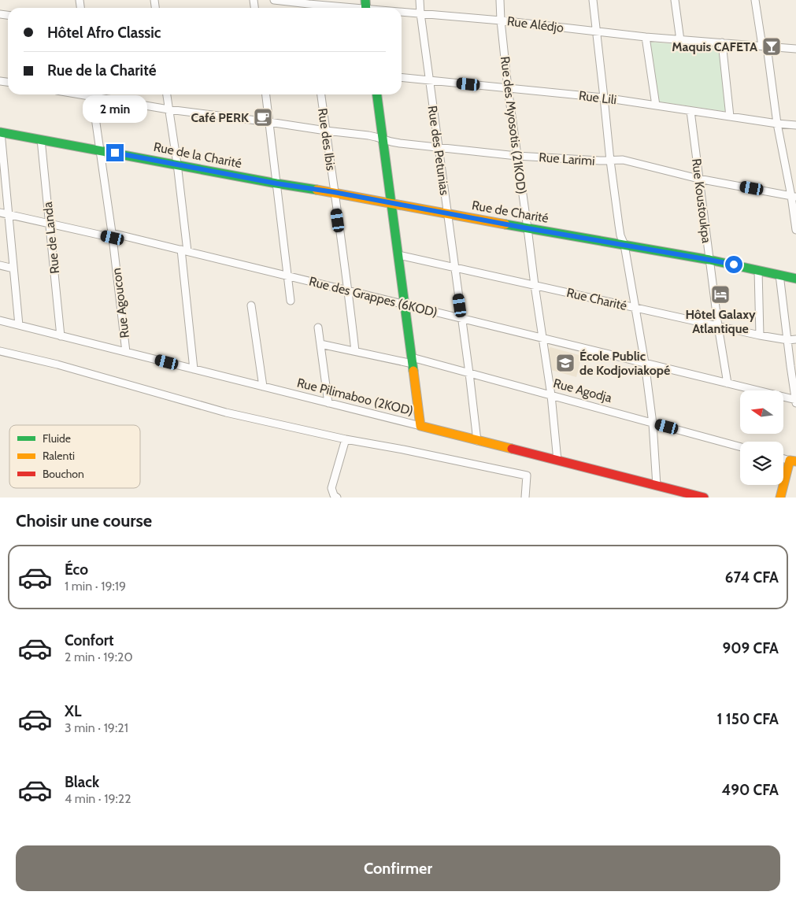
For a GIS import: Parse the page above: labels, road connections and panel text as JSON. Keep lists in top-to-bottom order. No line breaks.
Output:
{"streets":{"street":["Rue Alédjo","Rue Lili","Rue des Myosotis (21KOD)","Rue des Ibis","Rue des Petunias","Rue de la Charité","Rue Larimi","Rue Koustoukpa","Rue de Charité","Rue de Landa","Rue des Grappes (6KOD)","Rue Charité","Rue Agoucon","Rue Agodja","Rue Pilimaboo (2KOD)"]},"crossings":[["Rue Alédjo","Rue des Myosotis (21KOD)"],["Rue Alédjo","Rue des Petunias"],["Rue Lili","Rue des Myosotis (21KOD)"],["Rue Lili","Rue des Petunias"],["Rue Lili","Rue Koustoukpa"],["Rue des Myosotis (21KOD)","Rue Larimi"],["Rue des Myosotis (21KOD)","Rue de Charité"],["Rue des Myosotis (21KOD)","Rue des Grappes (6KOD)"],["Rue des Myosotis (21KOD)","Rue Charité"],["Rue des Myosotis (21KOD)","Rue Agodja"],["Rue des Myosotis (21KOD)","Rue Pilimaboo (2KOD)"],["Rue des Ibis","Rue de la Charité"],["Rue des Ibis","Rue Larimi"],["Rue des Ibis","Rue des Grappes (6KOD)"],["Rue des Ibis","Rue Agodja"],["Rue des Petunias","Rue Larimi"],["Rue des Petunias","Rue de Charité"],["Rue des Petunias","Rue des Grappes (6KOD)"],["Rue des Petunias","Rue Charité"],["Rue des Petunias","Rue Agodja"],["Rue des Petunias","Rue Pilimaboo (2KOD)"],["Rue de la Charité","Rue de Charité"],["Rue de la Charité","Rue de Landa"],["Rue de la Charité","Rue Agoucon"],["Rue Larimi","Rue Koustoukpa"],["Rue Koustoukpa","Rue de Charité"],["Rue Koustoukpa","Rue des Grappes (6KOD)"],["Rue Koustoukpa","Rue Charité"],["Rue de Landa","Rue des Grappes (6KOD)"],["Rue de Landa","Rue Pilimaboo (2KOD)"],["Rue des Grappes (6KOD)","Rue Agoucon"],["Rue Agoucon","Rue Pilimaboo (2KOD)"]],"places":{"bar":["Maquis CAFETA"],"cafe":["Café PERK"],"hotel":["Hôtel Galaxy Atlantique"],"school or university":["École Public de Kodjoviakopé"]},"legend":["Fluide","Ralenti","Bouchon"],"north":"left","page":{"banner":["Hôtel Afro Classic","Rue de la Charité"],"bubble":"2 min","heading":"Choisir une course","list":[{"name":"Éco","note":"1 min · 19:19","value":"674 CFA"},{"name":"Confort","note":"2 min · 19:20","value":"909 CFA"},{"name":"XL","note":"3 min · 19:21","value":"1 150 CFA"},{"name":"Black","note":"4 min · 19:22","value":"490 CFA"}],"buttons":"Confirmer"}}
